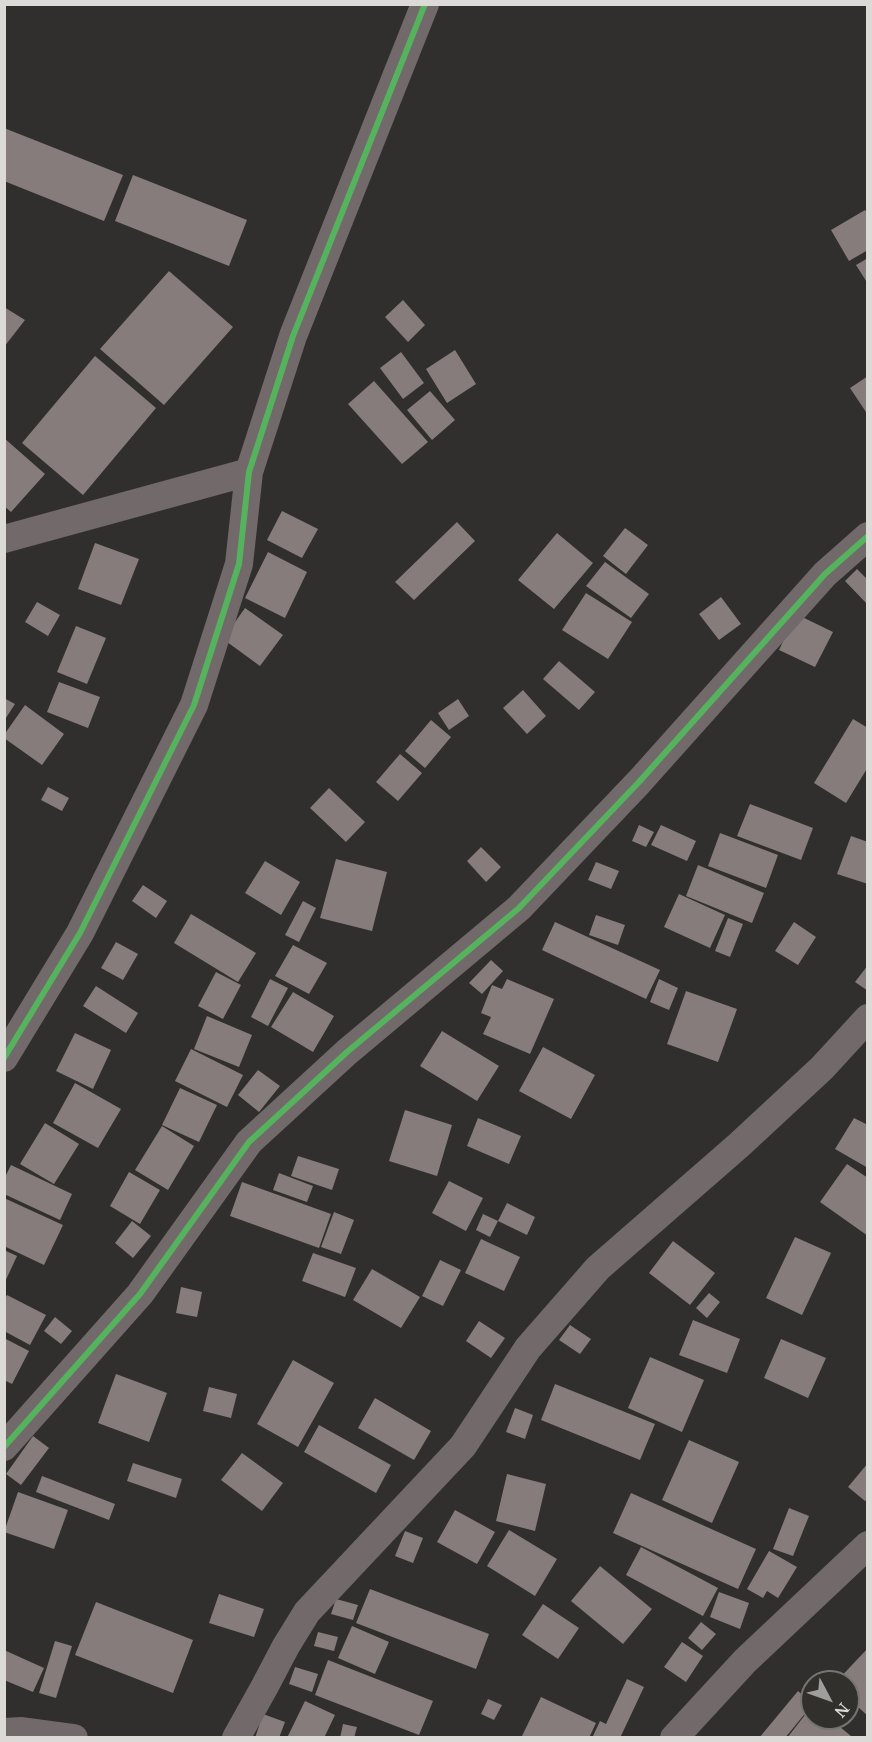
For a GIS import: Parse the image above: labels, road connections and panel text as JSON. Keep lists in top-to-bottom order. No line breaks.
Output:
{"north":"bottom right"}
